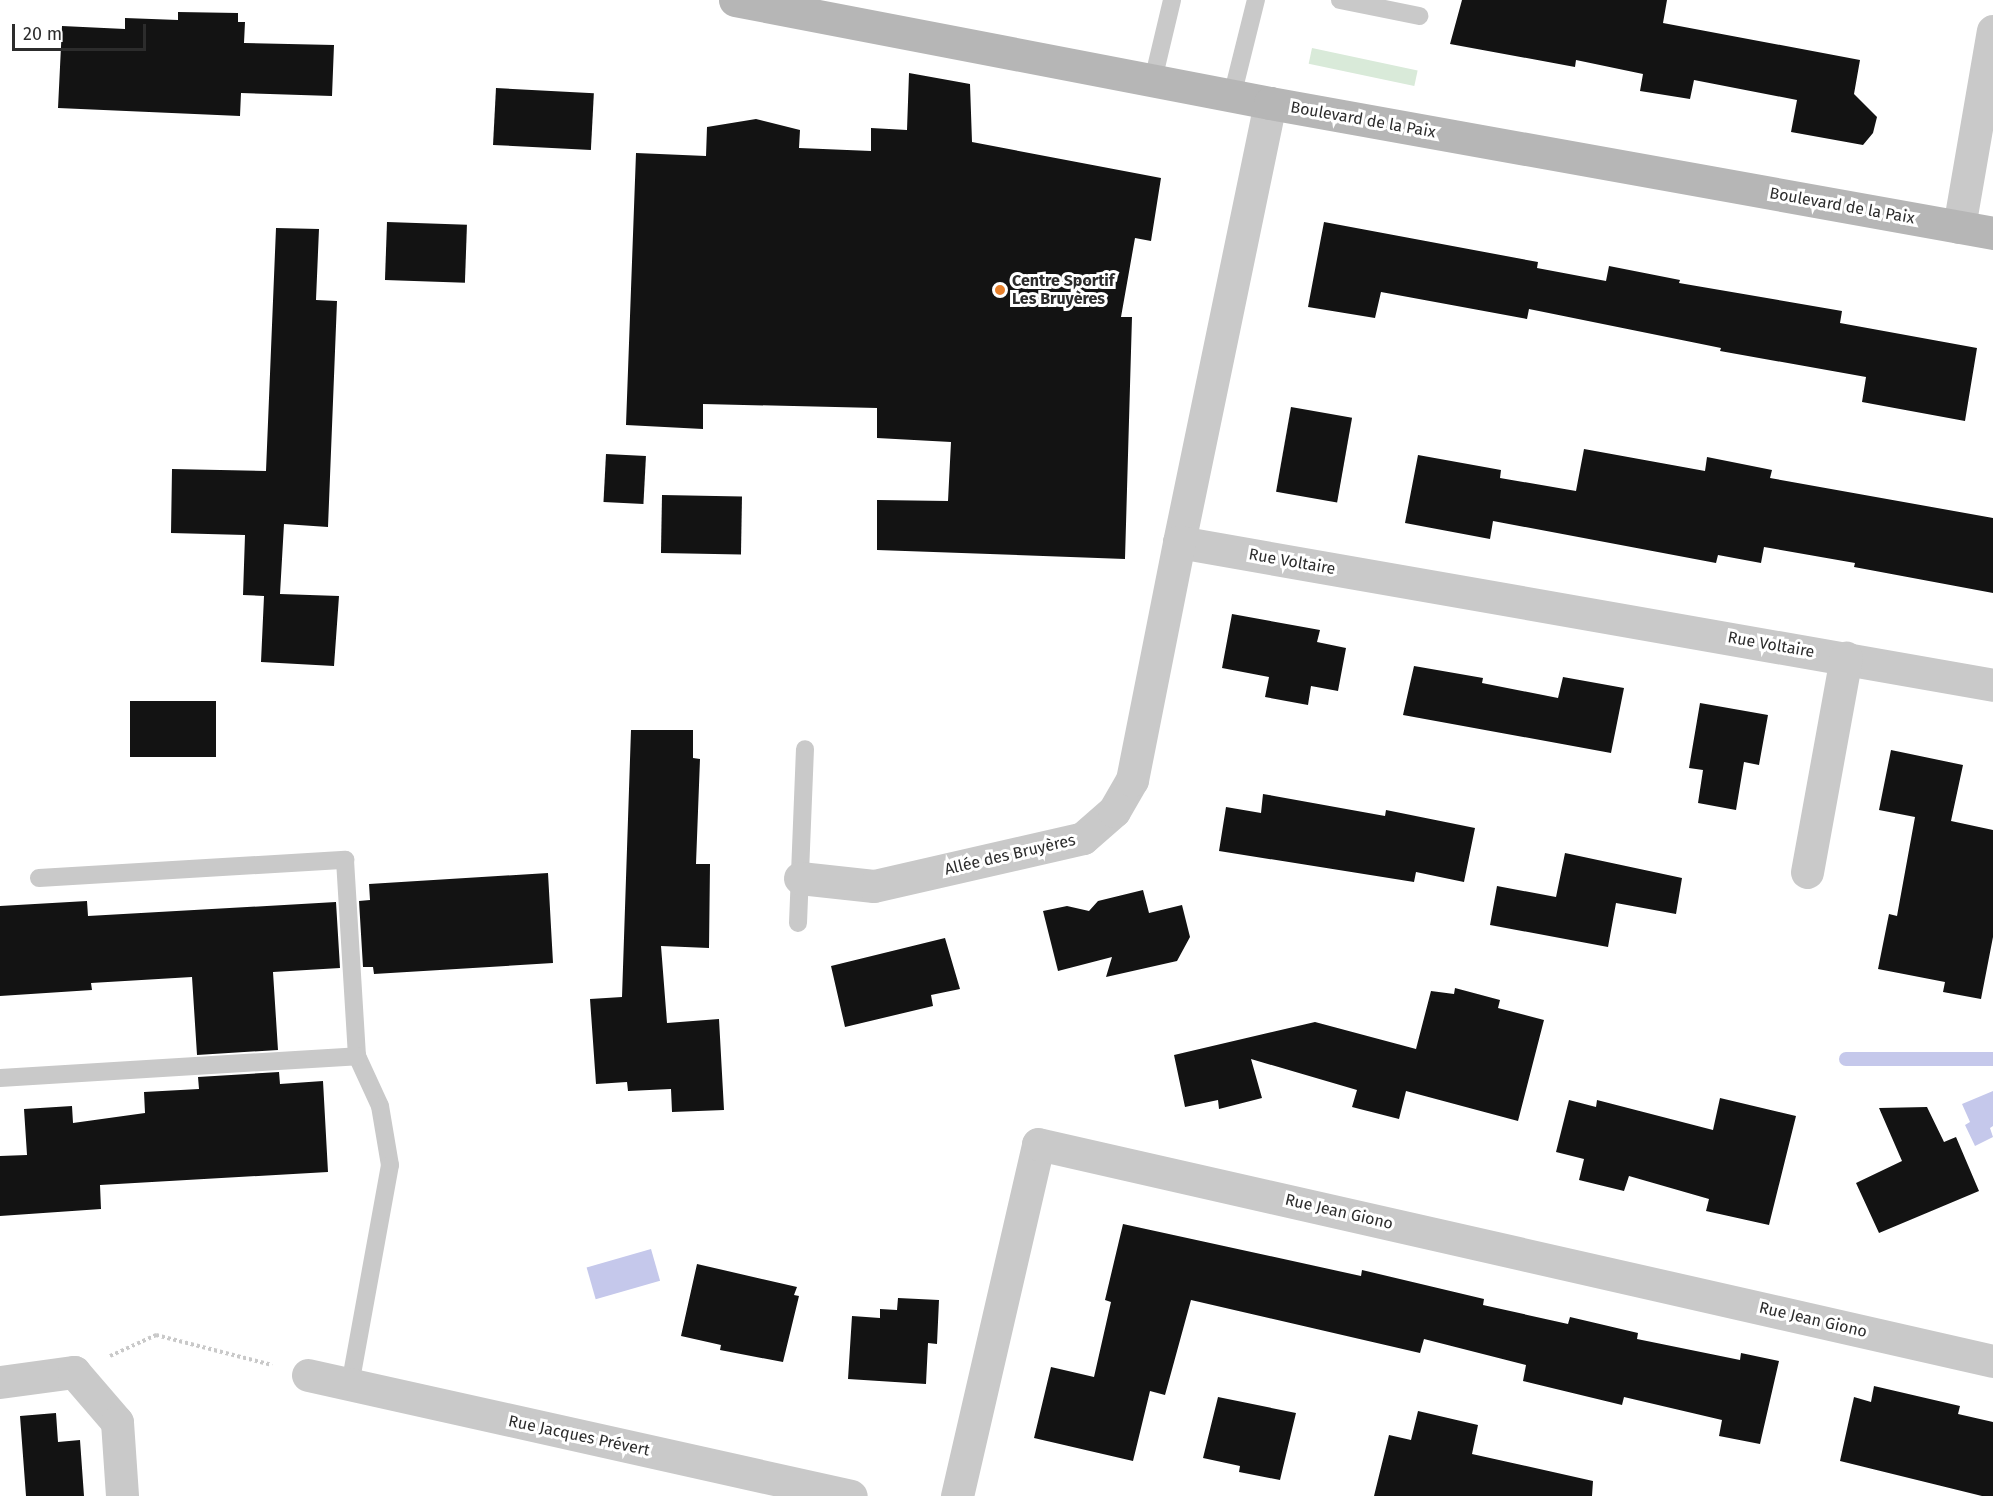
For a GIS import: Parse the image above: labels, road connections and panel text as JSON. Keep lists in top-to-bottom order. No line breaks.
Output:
{"streets":{"main road":["Boulevard de la Paix"],"street":["Rue Voltaire","Allée des Bruyères","Rue Jean Giono","Rue Jacques Prévert"]},"crossings":[["Rue Voltaire","Allée des Bruyères"]],"places":["Centre Sportif Les Bruyères"],"scale_bar":"20 m"}
